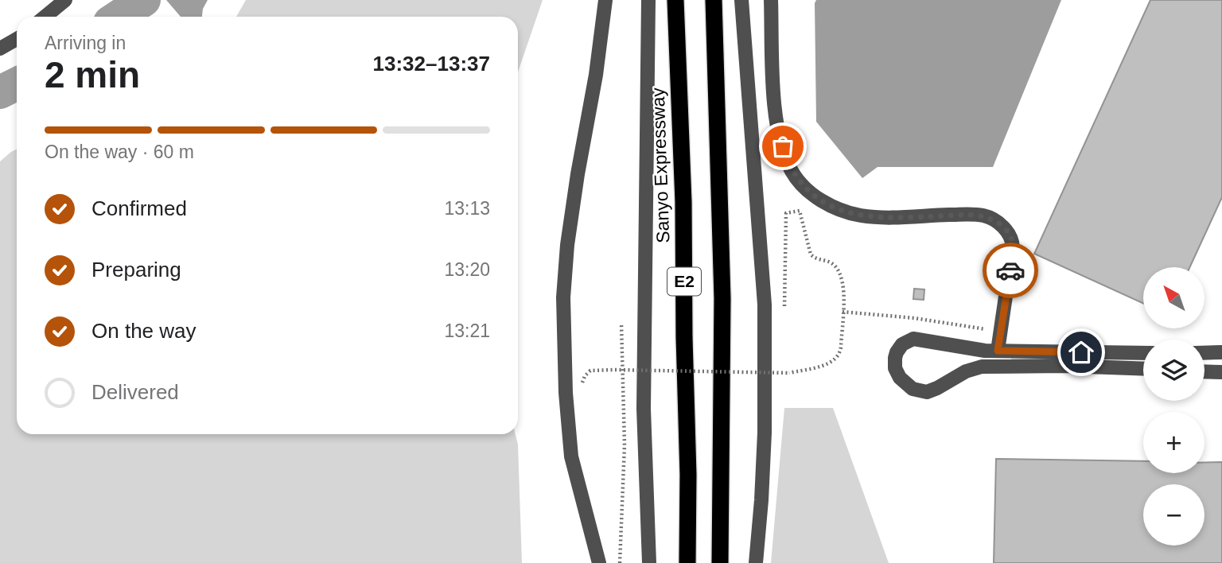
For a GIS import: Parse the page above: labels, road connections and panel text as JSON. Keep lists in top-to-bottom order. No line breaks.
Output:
{"streets":{"highway":["Sanyo Expressway","E2"]},"north":"top left","page":{"heading":["2 min","Arriving in","13:32–13:37"],"bar":"On the way · 60 m","list":[["Confirmed","13:13"],["Preparing","13:20"],["On the way","13:21"],"Delivered"],"map_buttons":["+","−"]}}
